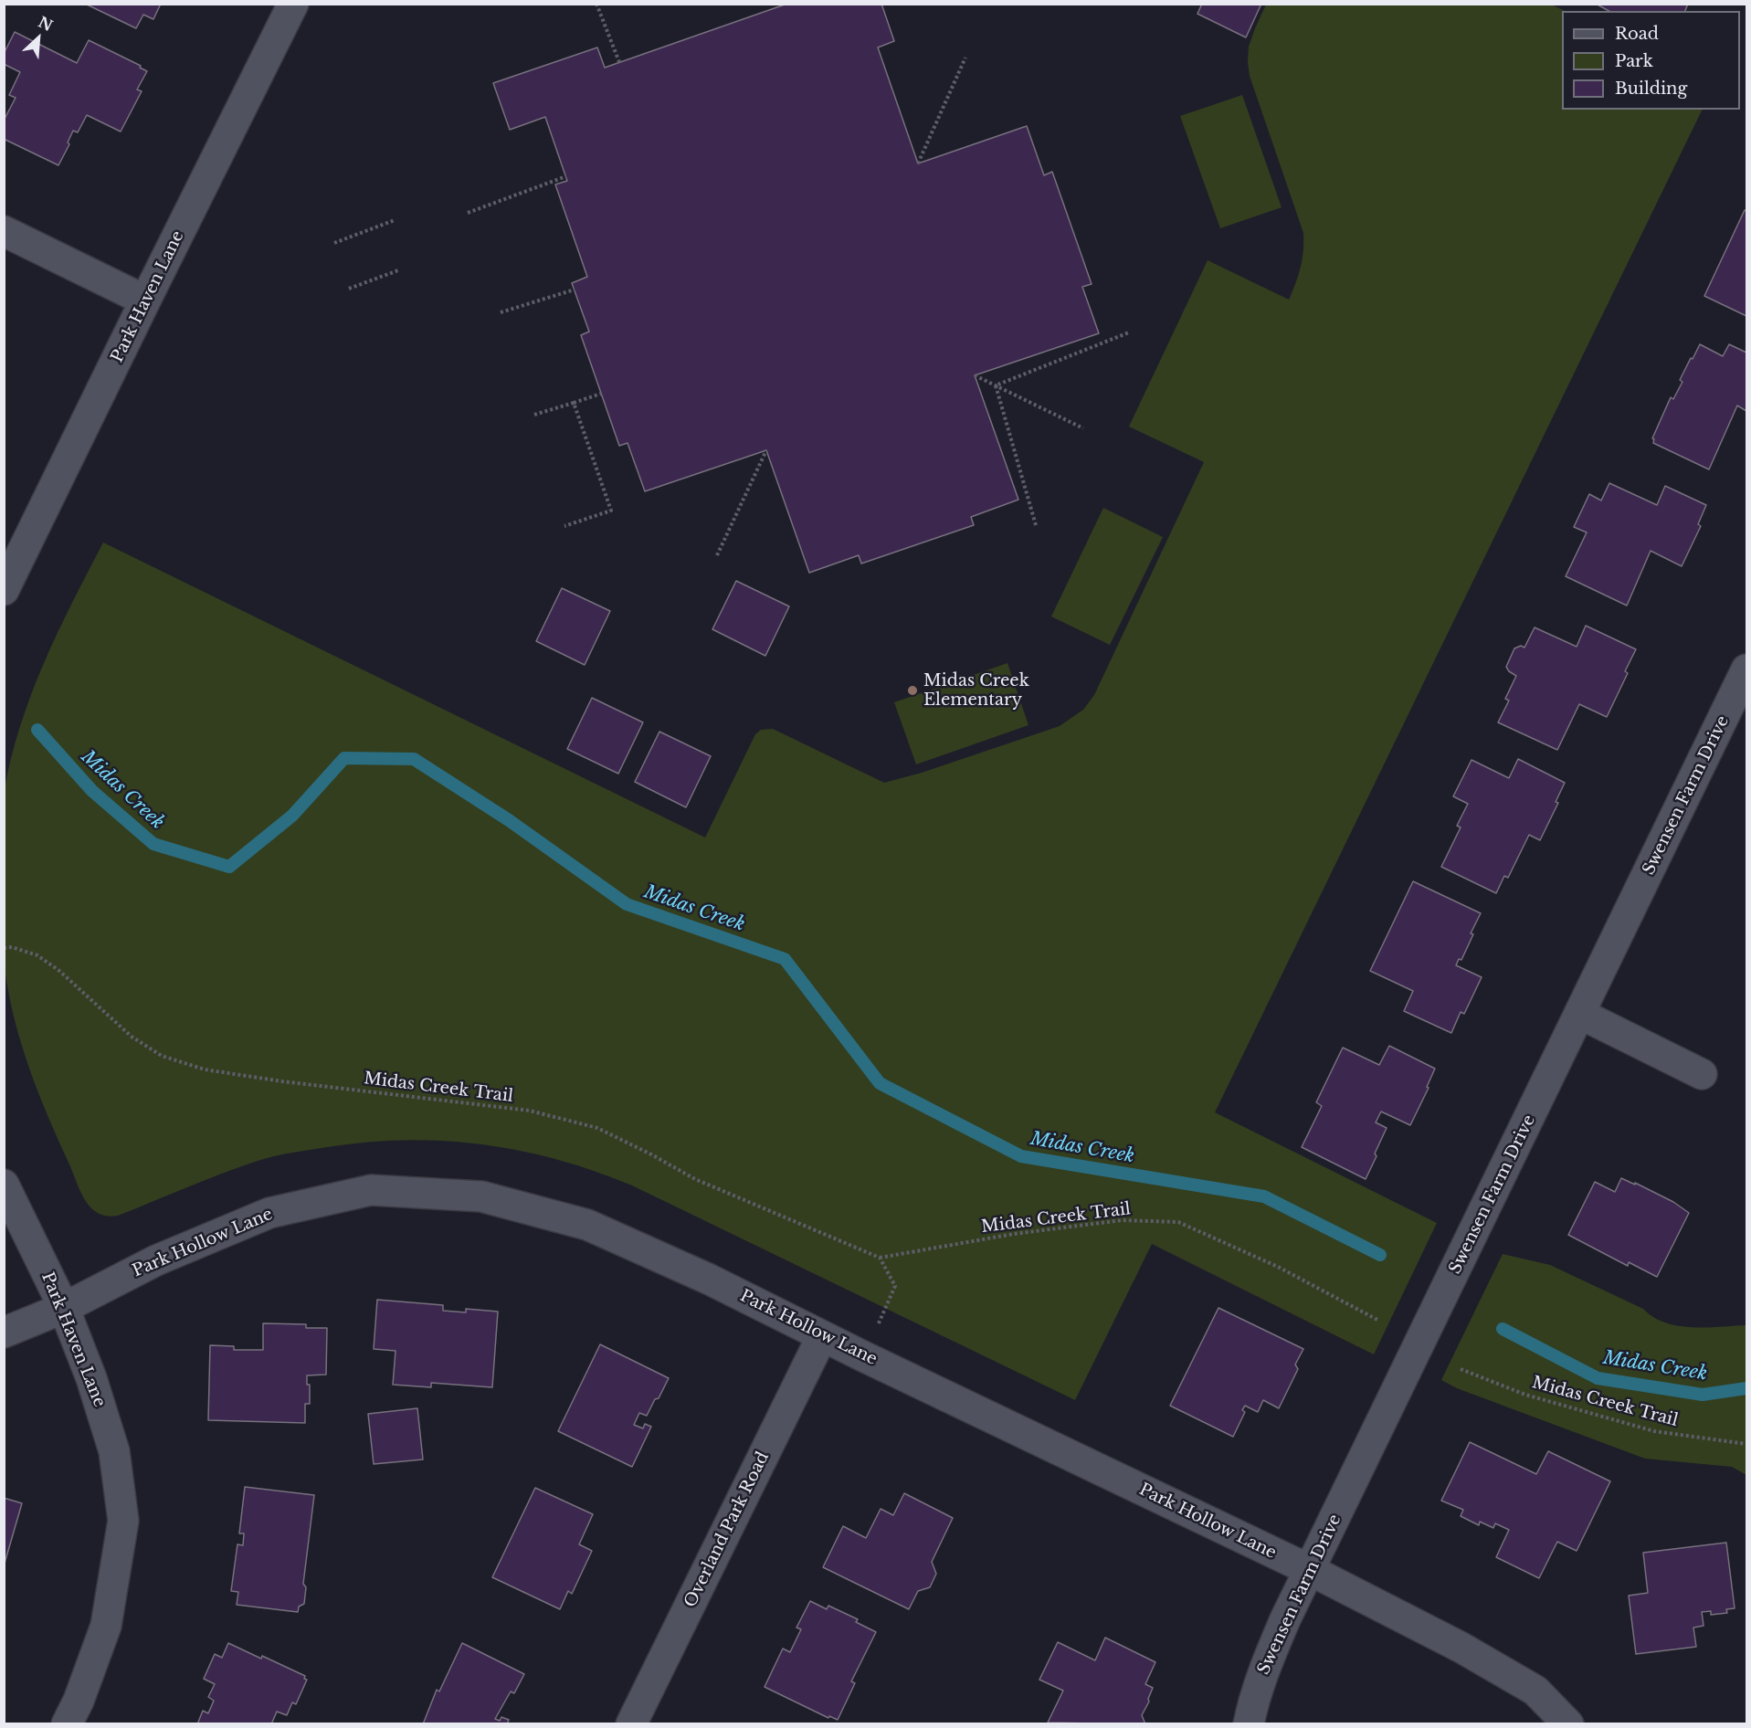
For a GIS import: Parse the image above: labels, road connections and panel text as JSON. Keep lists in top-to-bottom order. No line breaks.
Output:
{"streets":{"street":["Park Haven Lane","Swensen Farm Drive","Park Hollow Lane","Overland Park Road"],"path":["Midas Creek Trail"]},"crossings":[["Park Haven Lane","Park Hollow Lane"],["Swensen Farm Drive","Park Hollow Lane"],["Park Hollow Lane","Overland Park Road"]],"water":["Midas Creek"],"places":["Midas Creek Elementary"],"legend":["Road","Park","Building"],"north":"top right"}
